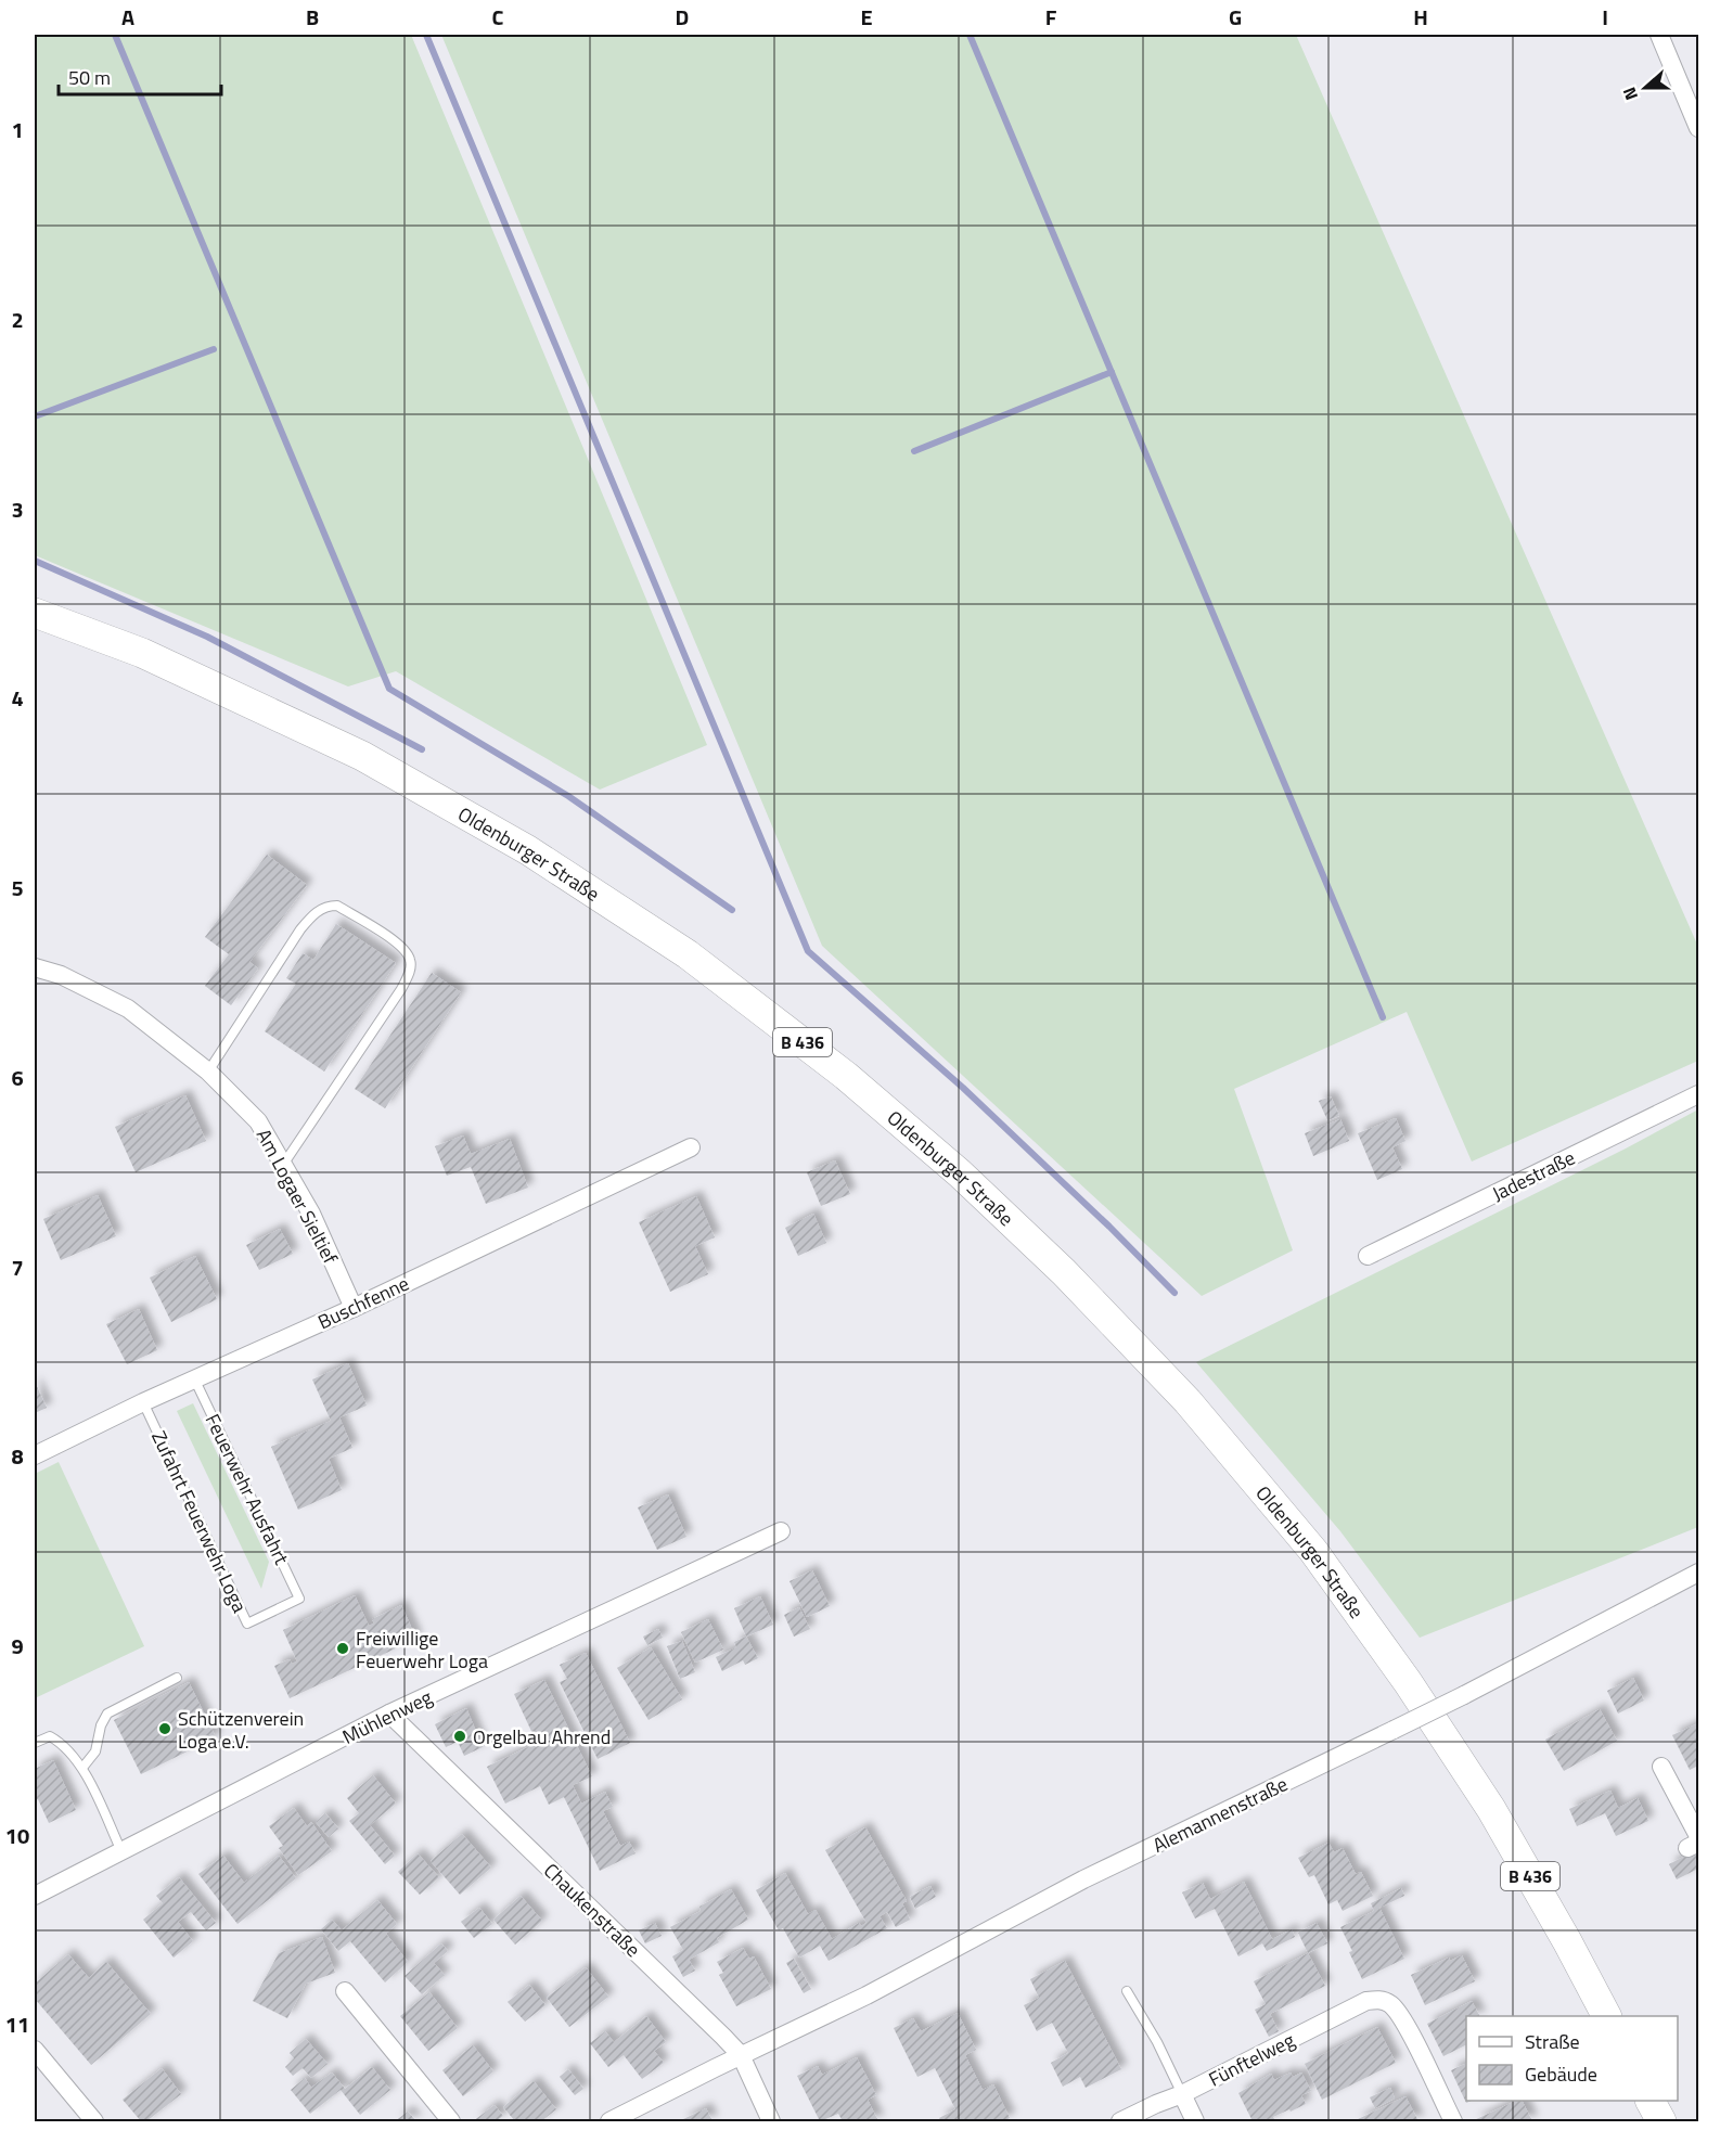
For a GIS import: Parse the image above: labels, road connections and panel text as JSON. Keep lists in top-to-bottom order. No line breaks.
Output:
{"streets":{"main road":["Oldenburger Straße","B 436"],"street":["Jadestraße","Am Logaer Sieltief","Buschfenne","Mühlenweg","Alemannenstraße","Chaukenstraße","Fünftelweg"],"lane":["Feuerwehr Ausfahrt","Zufahrt Feuerwehr Loga"]},"crossings":[["Am Logaer Sieltief","Buschfenne"],["Buschfenne","Feuerwehr Ausfahrt"],["Buschfenne","Zufahrt Feuerwehr Loga"],["Feuerwehr Ausfahrt","Zufahrt Feuerwehr Loga"],["Mühlenweg","Chaukenstraße"],["Alemannenstraße","Chaukenstraße"]],"places":["Freiwillige Feuerwehr Loga","Schützenverein Loga e.V.","Orgelbau Ahrend"],"legend":["Straße","Gebäude"],"scale_bar":"50 m","north":"left","grid":{"columns":["A","B","C","D","E","F","G","H","I"],"rows":["1","2","3","4","5","6","7","8","9","10","11"]}}
